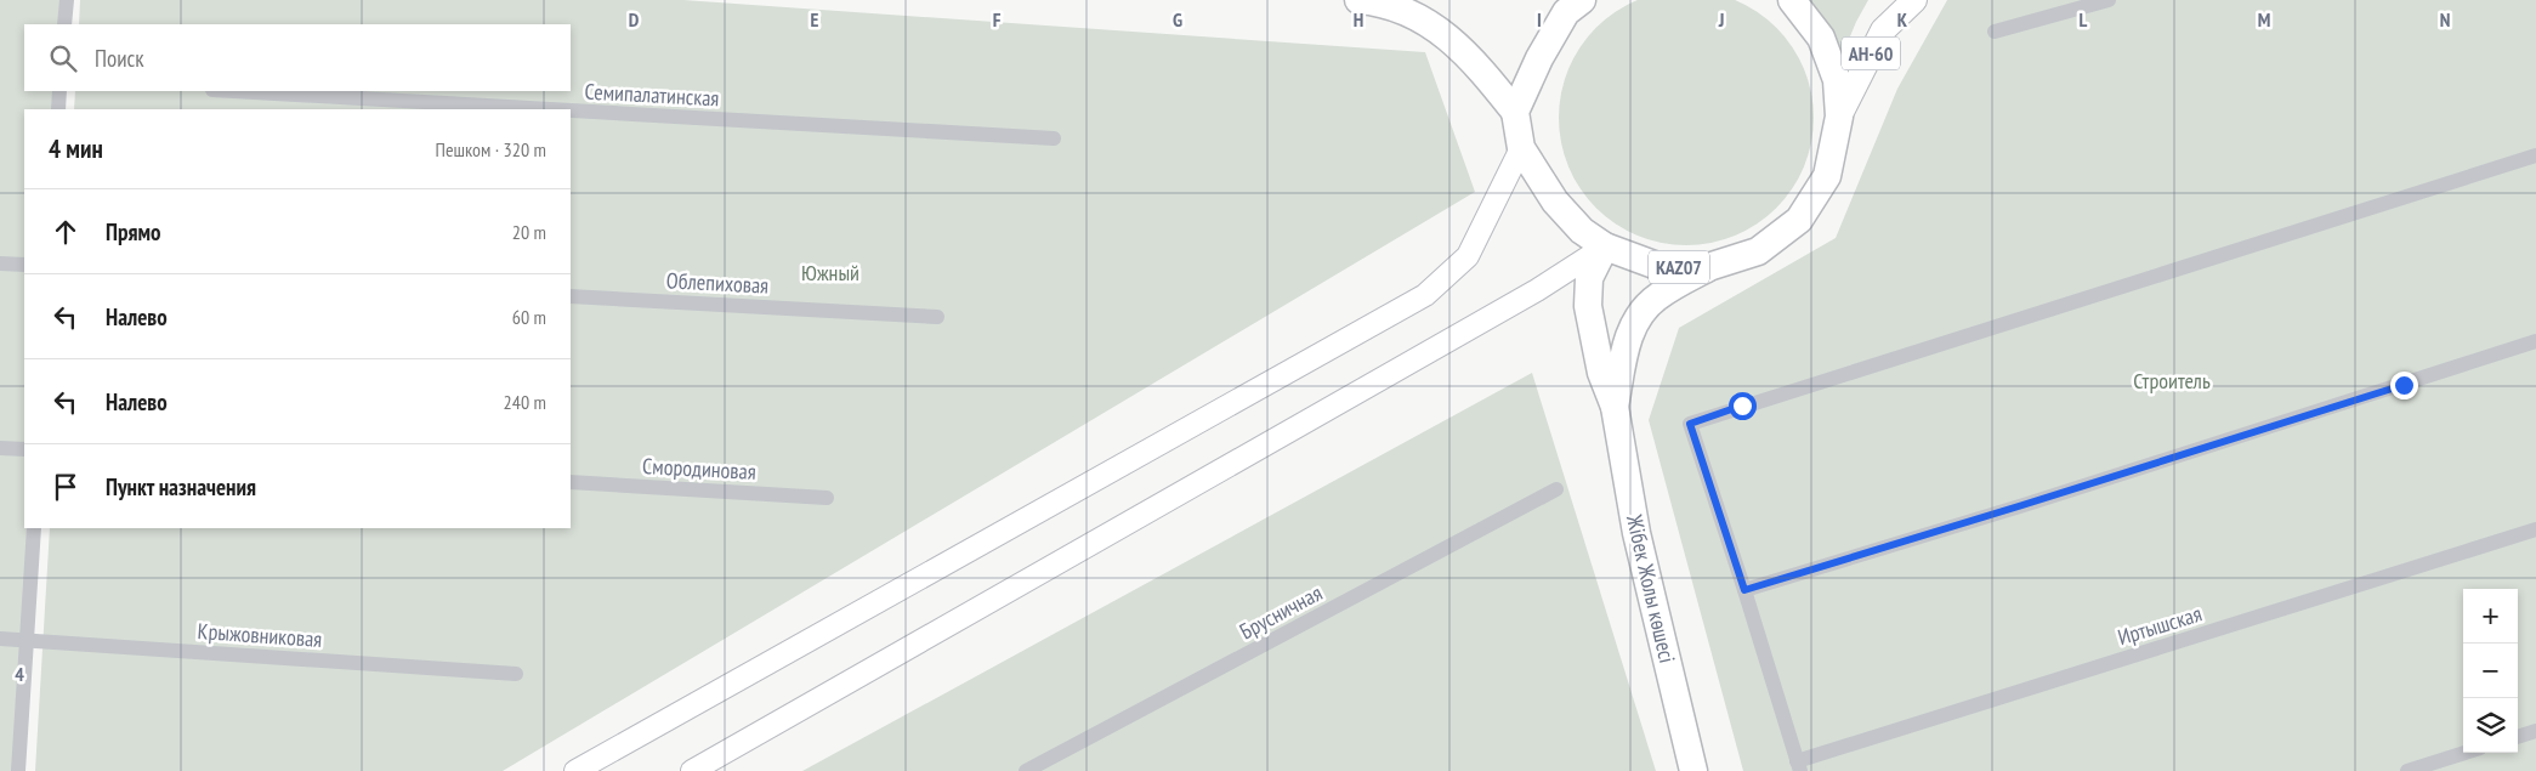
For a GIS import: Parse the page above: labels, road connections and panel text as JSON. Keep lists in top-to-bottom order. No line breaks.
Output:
{"streets":{"highway":["KAZ07","Жібек Жолы көшесі"],"main road":["АН-60"],"street":["Семипалатинская","Облепиховая","Смородиновая","Брусничная","Иртышская","Крыжовниковая"]},"crossings":[["АН-60","KAZ07"],["KAZ07","Жібек Жолы көшесі"]],"parks":["Южный","Строитель"],"page":{"search":"Поиск","heading":["4 мин","Пешком · 320 m"],"list":[["Прямо","20 m"],["Налево","60 m"],["Налево","240 m"],"Пункт назначения"],"map_buttons":["+","−"]},"grid":{"columns":["D","E","F","G","H","I","J","K","L","M","N"],"rows":["4"]}}
